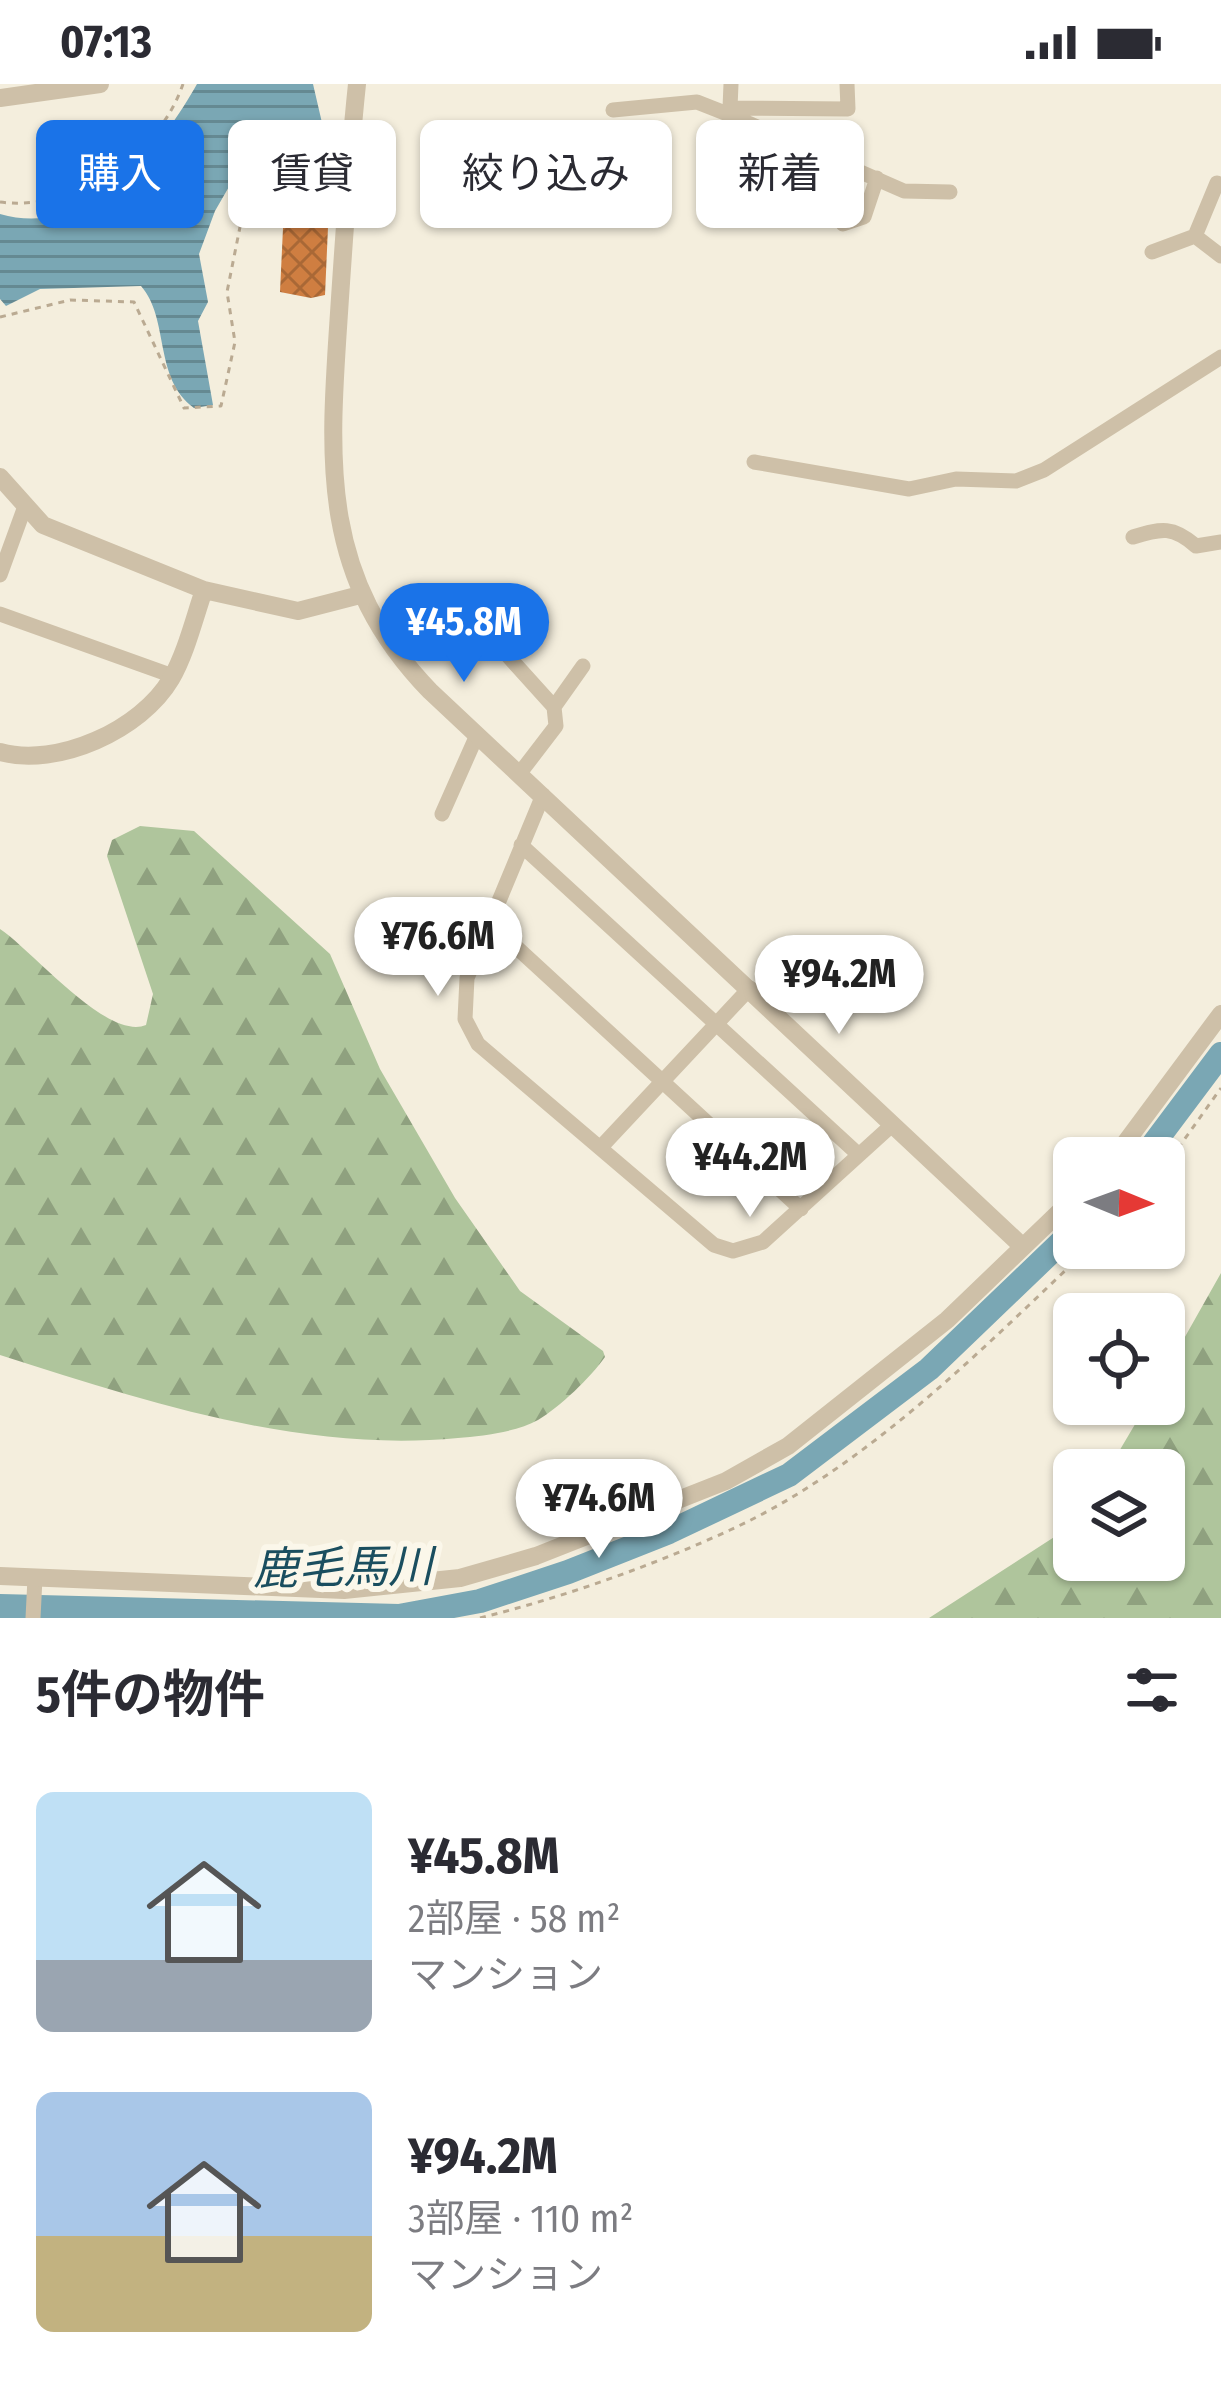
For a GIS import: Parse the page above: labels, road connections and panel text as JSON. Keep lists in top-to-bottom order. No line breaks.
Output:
{"water":["鹿毛馬川"],"north":"right","page":{"status":"07:13","chip":["購入","賃貸","絞り込み","新着"],"price":["¥45.8M","¥76.6M","¥94.2M","¥44.2M","¥74.6M"],"heading":"5件の物件","list":[{"name":"¥45.8M","note":"2部屋 · 58 m² · マンション"},{"name":"¥94.2M","note":"3部屋 · 110 m² · マンション"}]}}
